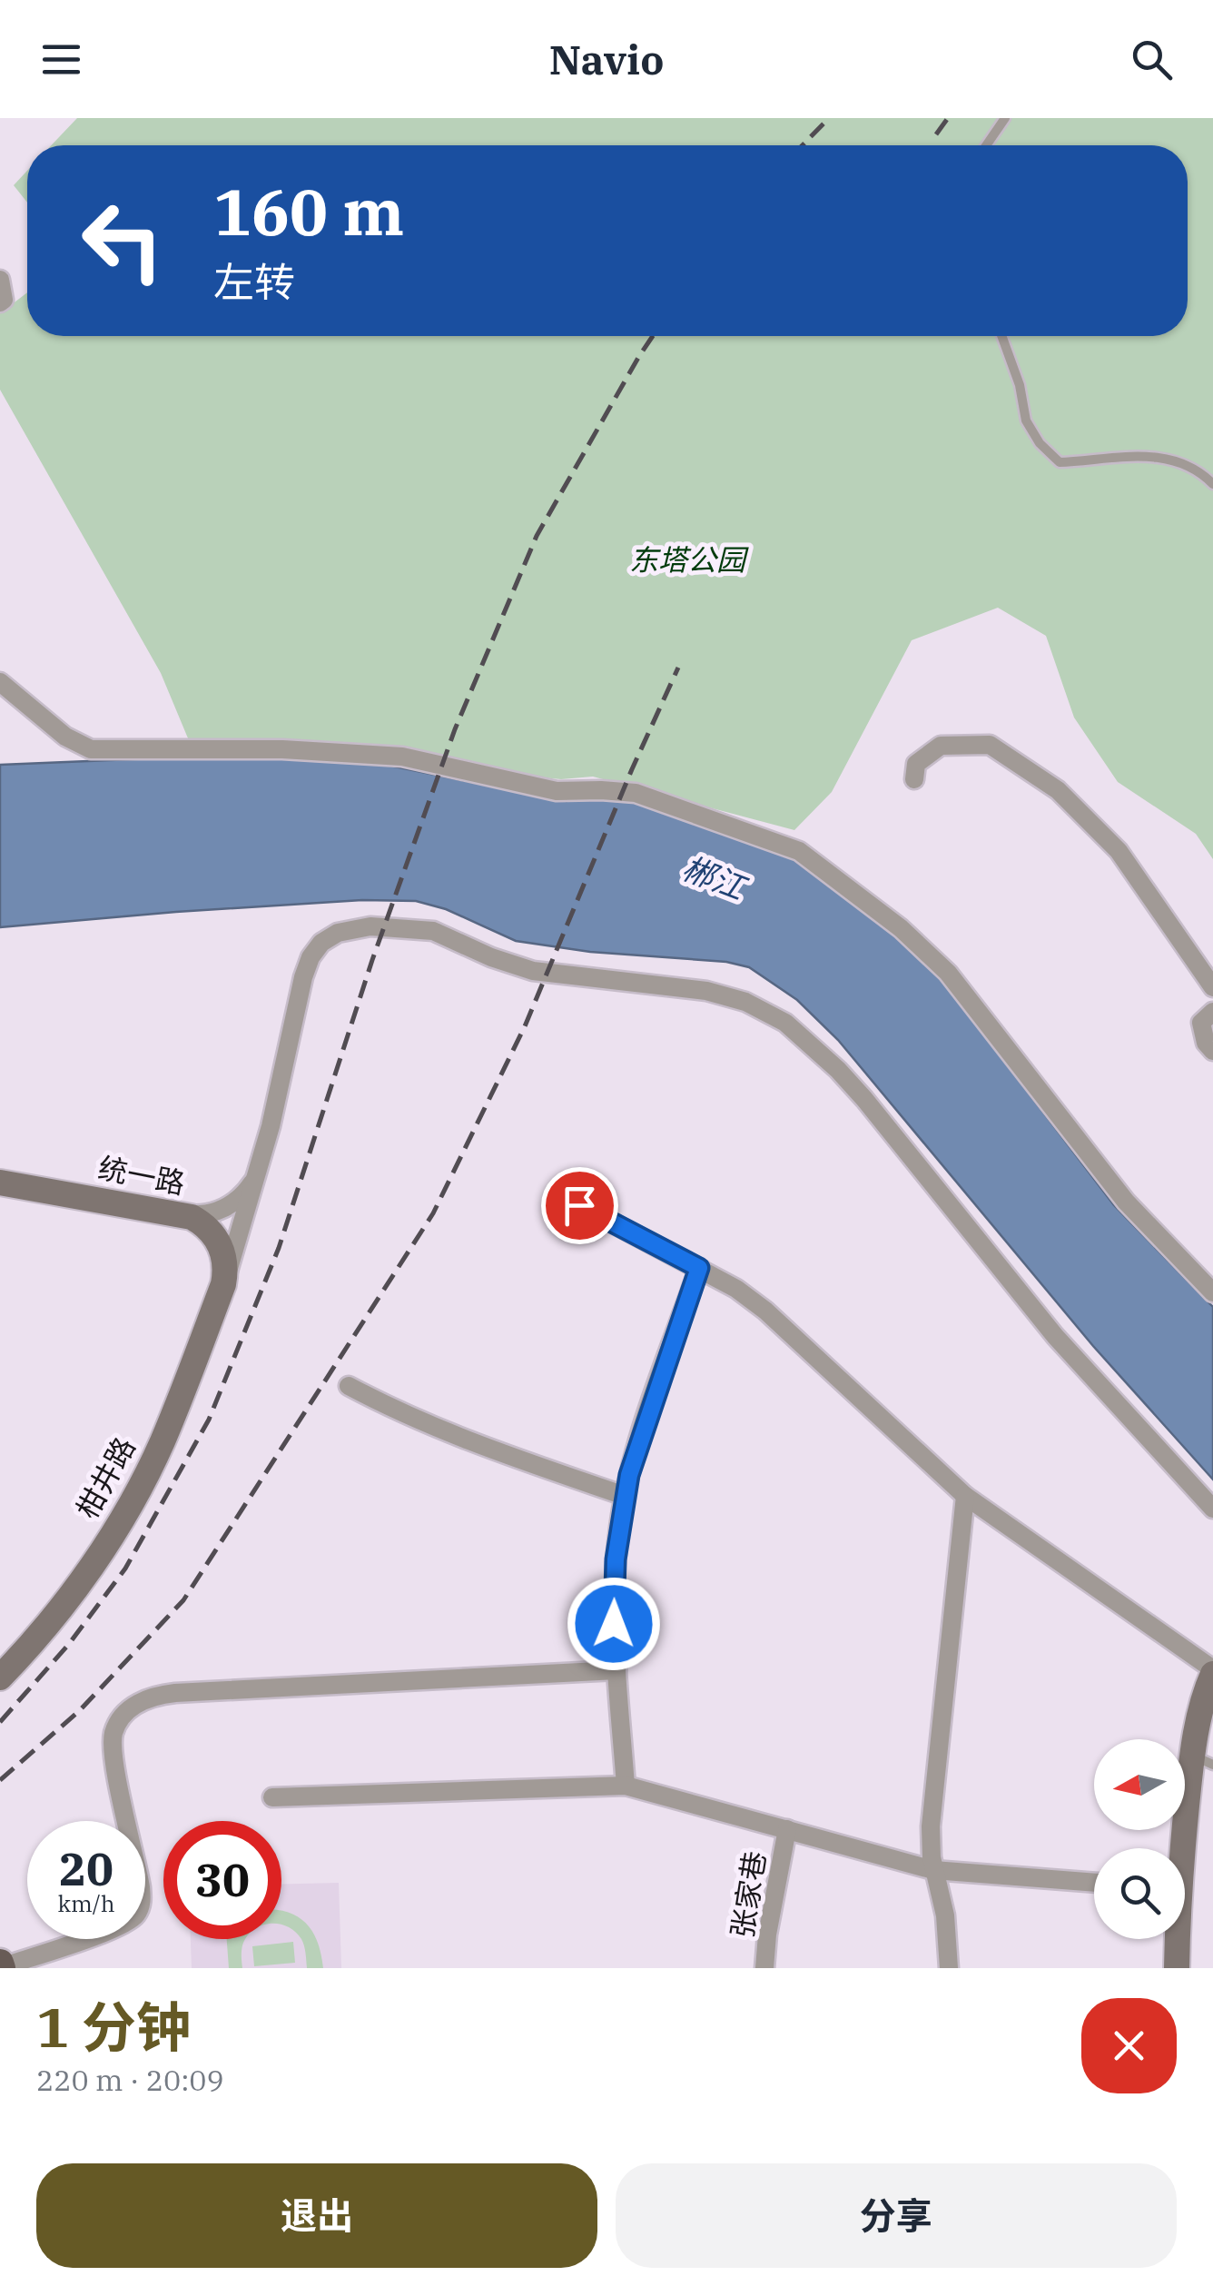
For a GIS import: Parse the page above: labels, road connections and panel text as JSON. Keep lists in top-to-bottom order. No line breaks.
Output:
{"streets":{"street":["统一路","柑井路","张家巷"]},"crossings":[["统一路","柑井路"]],"water":["郴江"],"parks":["东塔公园"],"north":"left","page":{"header":"Navio","turn":["160 m","左转"],"speed":"20 km/h","limit":"30","heading":["1 分钟","220 m · 20:09"],"buttons":["退出","分享"]}}
